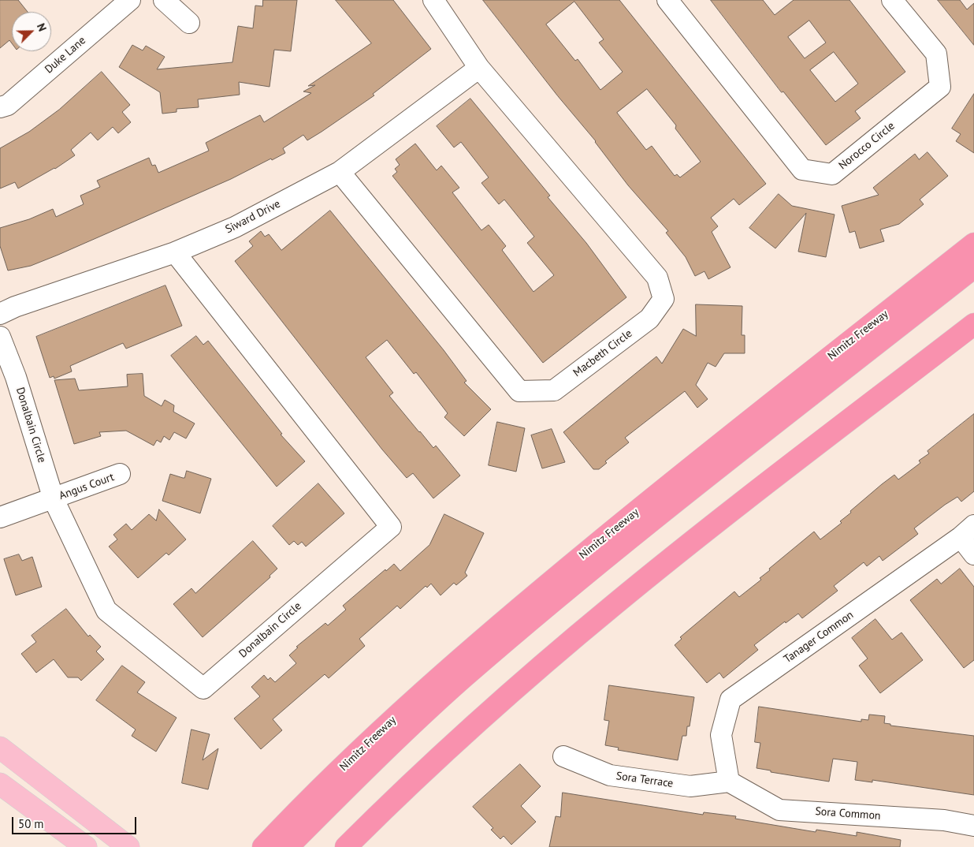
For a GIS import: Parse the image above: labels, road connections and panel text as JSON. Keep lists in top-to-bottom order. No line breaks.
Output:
{"streets":{"highway":["Nimitz Freeway"],"street":["Duke Lane","Norocco Circle","Siward Drive","Macbeth Circle","Donalbain Circle","Angus Court","Tanager Common","Sora Terrace","Sora Common"]},"crossings":[["Siward Drive","Macbeth Circle"],["Siward Drive","Donalbain Circle"],["Donalbain Circle","Angus Court"],["Tanager Common","Sora Terrace"],["Tanager Common","Sora Common"],["Sora Terrace","Sora Common"]],"scale_bar":"50 m","north":"top right"}
